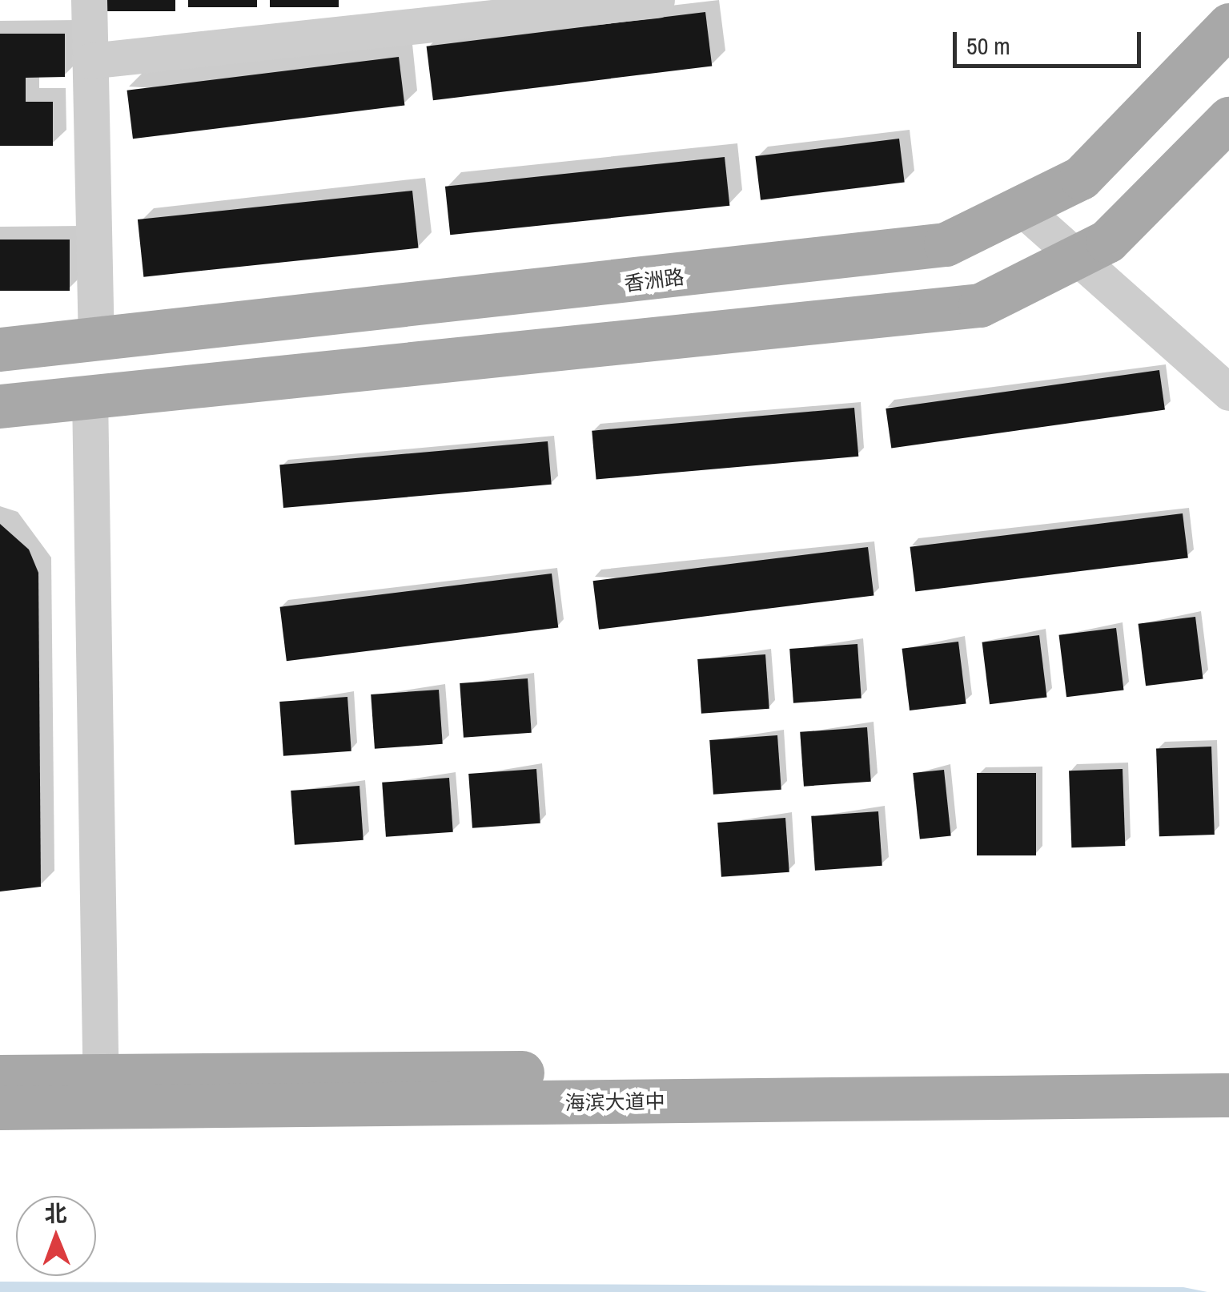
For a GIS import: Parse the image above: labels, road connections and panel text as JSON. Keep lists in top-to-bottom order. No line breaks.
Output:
{"streets":{"main road":["香洲路","海滨大道中"]},"scale_bar":"50 m","north":"top"}
